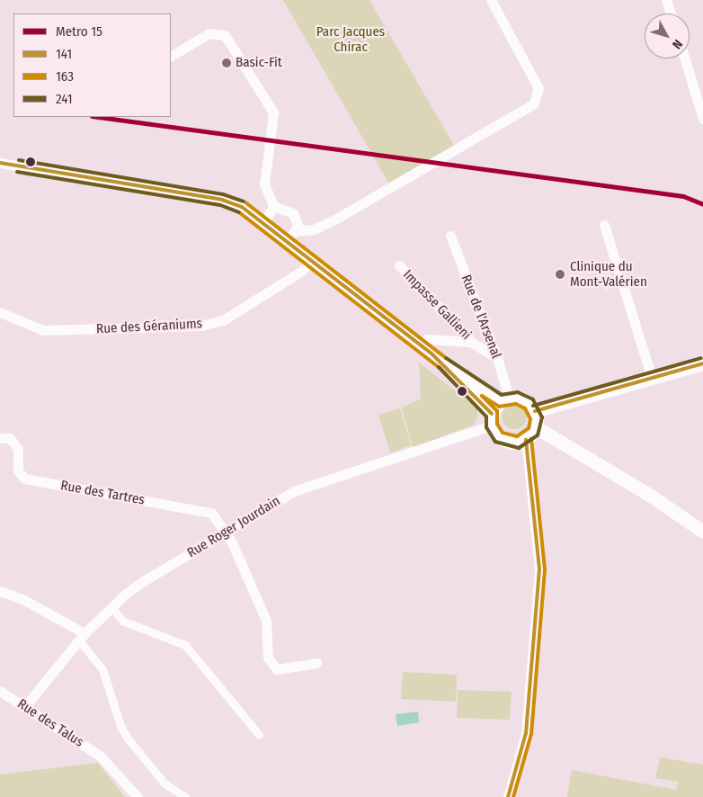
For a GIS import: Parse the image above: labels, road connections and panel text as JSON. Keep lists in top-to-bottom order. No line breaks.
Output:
{"streets":{"street":["Impasse Gallieni","Rue de l'Arsenal","Rue des Géraniums","Rue des Tartres","Rue Roger Jourdain","Rue des Talus"]},"crossings":[["Impasse Gallieni","Rue de l'Arsenal"],["Rue de l'Arsenal","Rue Roger Jourdain"],["Rue des Tartres","Rue Roger Jourdain"],["Rue Roger Jourdain","Rue des Talus"]],"parks":["Parc Jacques Chirac"],"places":["Basic-Fit","Clinique du Mont-Valérien"],"lines":["metro line 15","transit line 241","transit line 141","transit line 163"],"legend":["Metro 15","141","163","241"],"north":"bottom right"}
